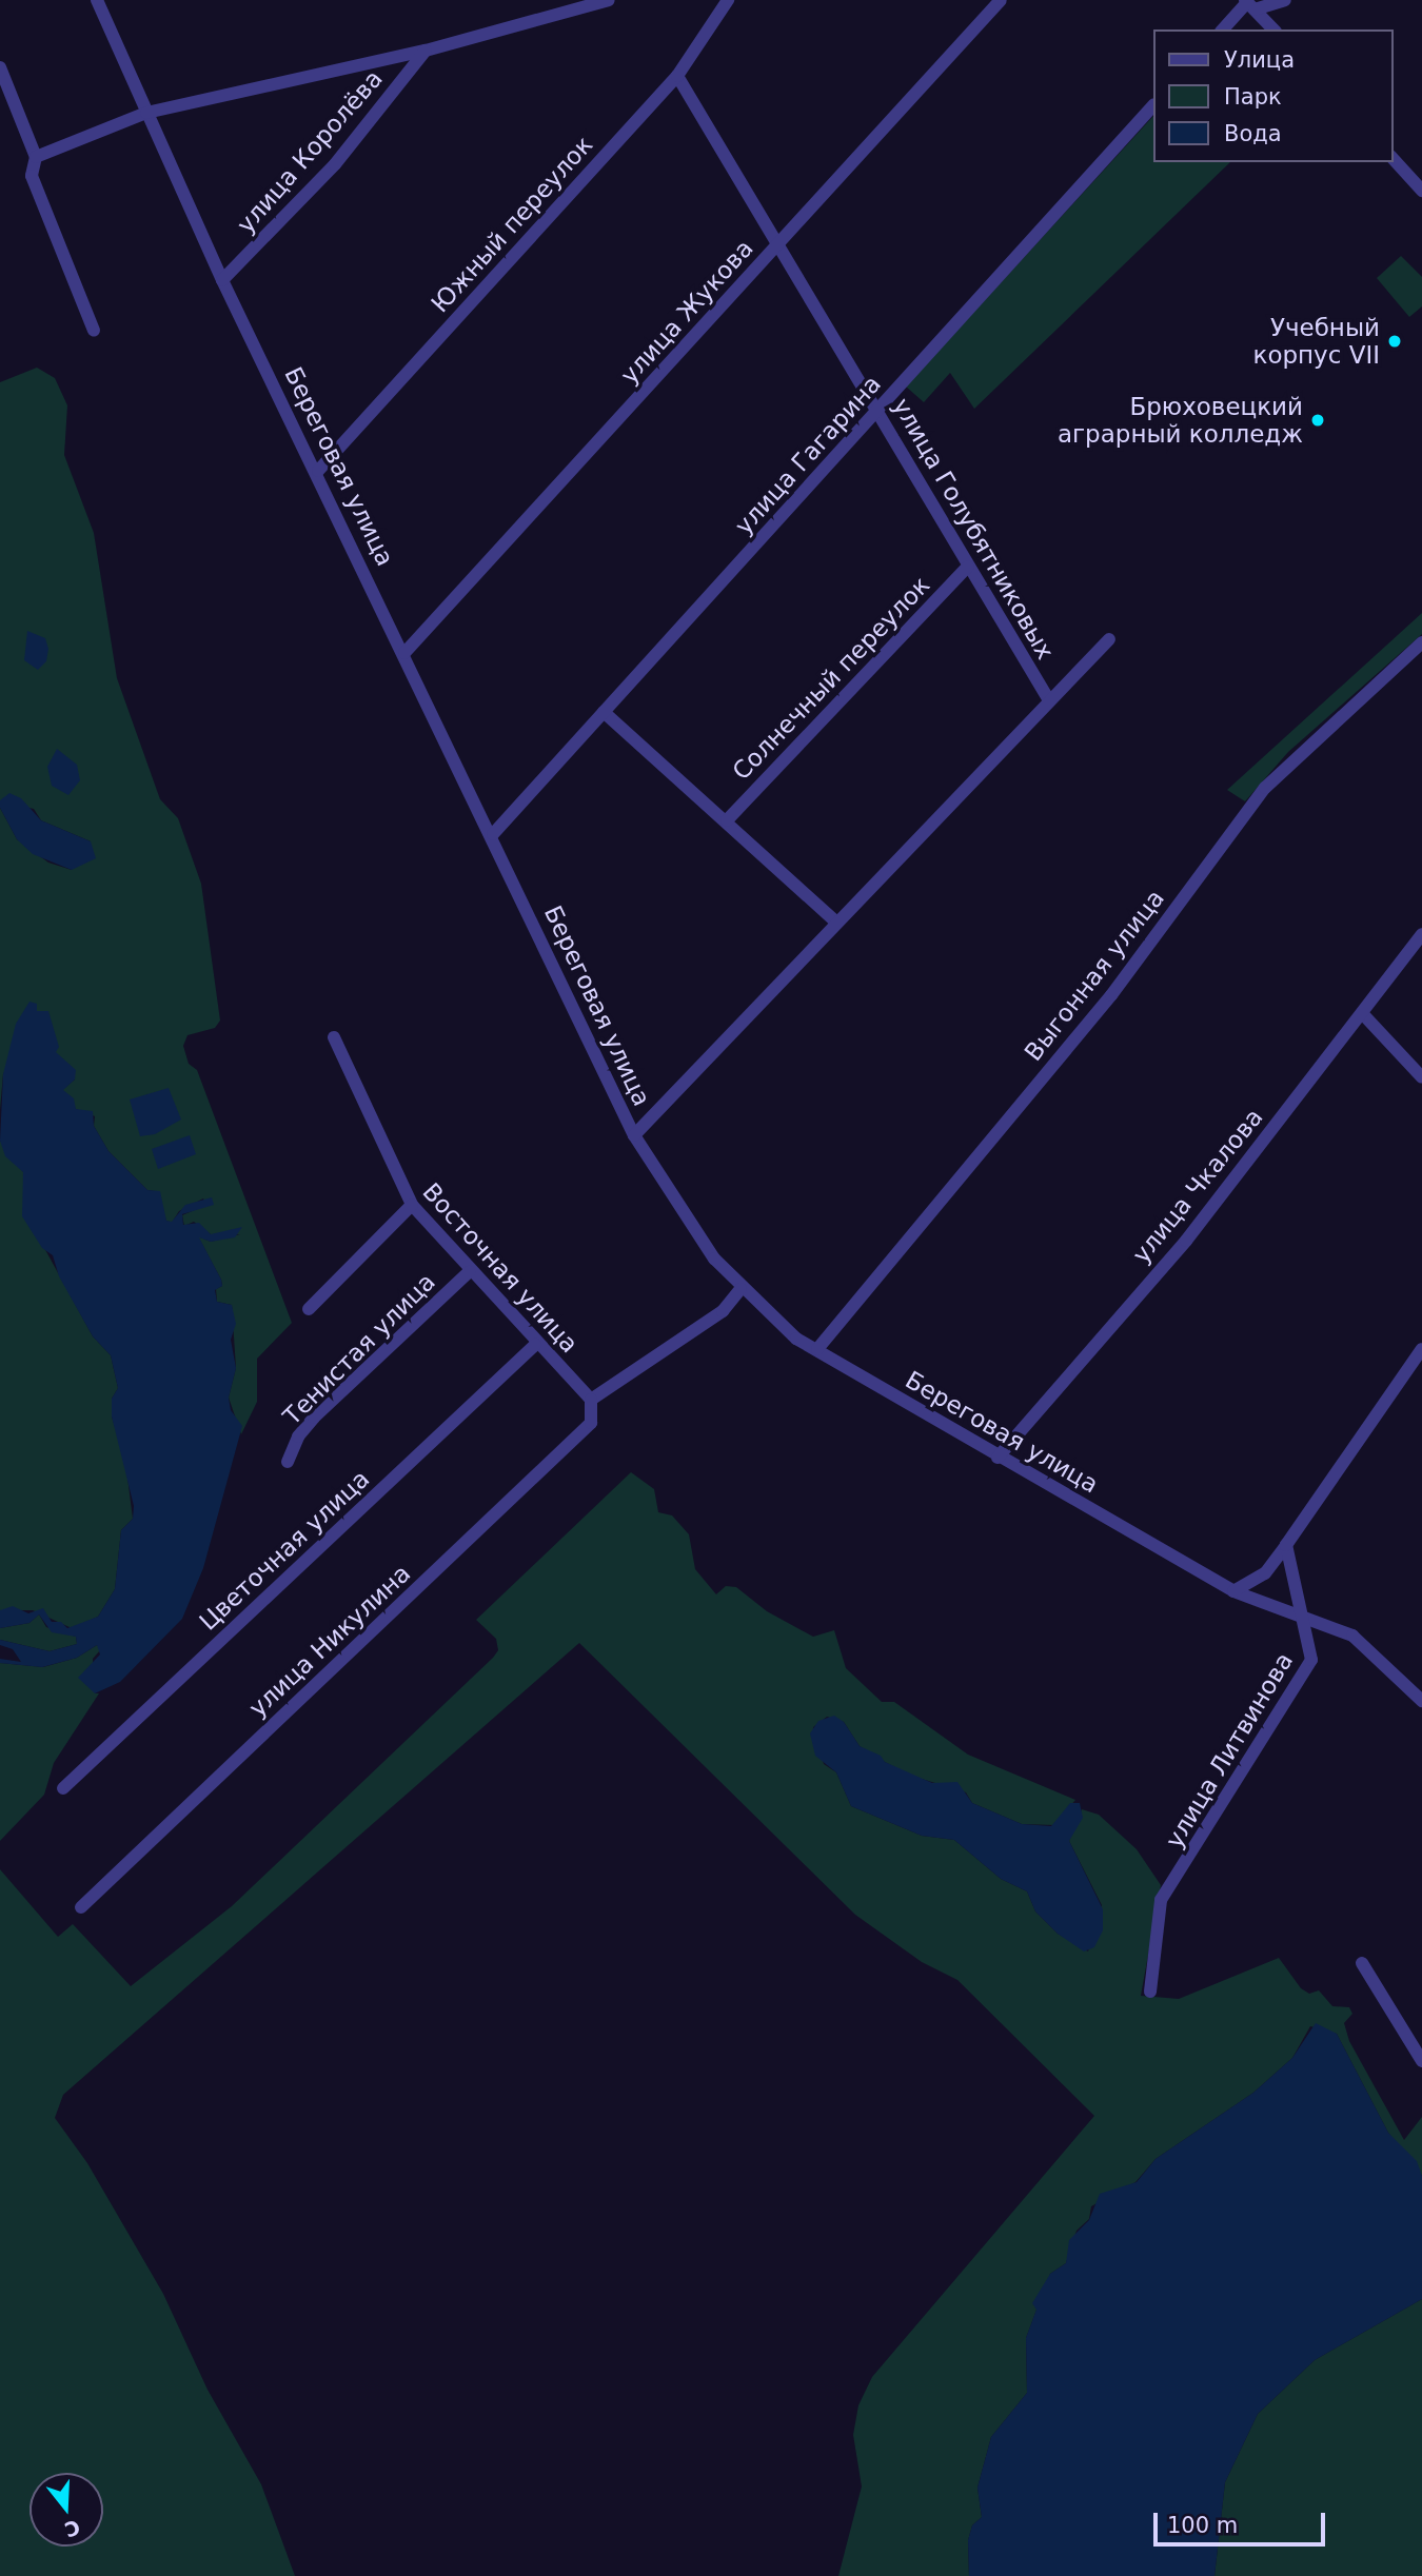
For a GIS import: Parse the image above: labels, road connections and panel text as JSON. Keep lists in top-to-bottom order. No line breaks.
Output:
{"streets":{"street":["улица Королёва","Южный переулок","улица Жукова","улица Гагарина","Береговая улица","улица Голубятниковых","Солнечный переулок","Выгонная улица","улица Чкалова","Восточная улица","Тенистая улица","Цветочная улица","улица Никулина","улица Литвинова"]},"crossings":[["улица Королёва","Береговая улица"],["Южный переулок","Береговая улица"],["Южный переулок","улица Голубятниковых"],["улица Жукова","Береговая улица"],["улица Жукова","улица Голубятниковых"],["улица Гагарина","Береговая улица"],["улица Гагарина","улица Голубятниковых"],["Береговая улица","улица Голубятниковых"],["Береговая улица","Выгонная улица"],["Береговая улица","улица Чкалова"],["Береговая улица","улица Литвинова"],["улица Голубятниковых","Солнечный переулок"],["Восточная улица","Тенистая улица"],["Восточная улица","Цветочная улица"],["Восточная улица","улица Никулина"]],"places":["Учебный корпус VII","Брюховецкий аграрный колледж"],"legend":["Улица","Парк","Вода"],"scale_bar":"100 m","north":"bottom"}
